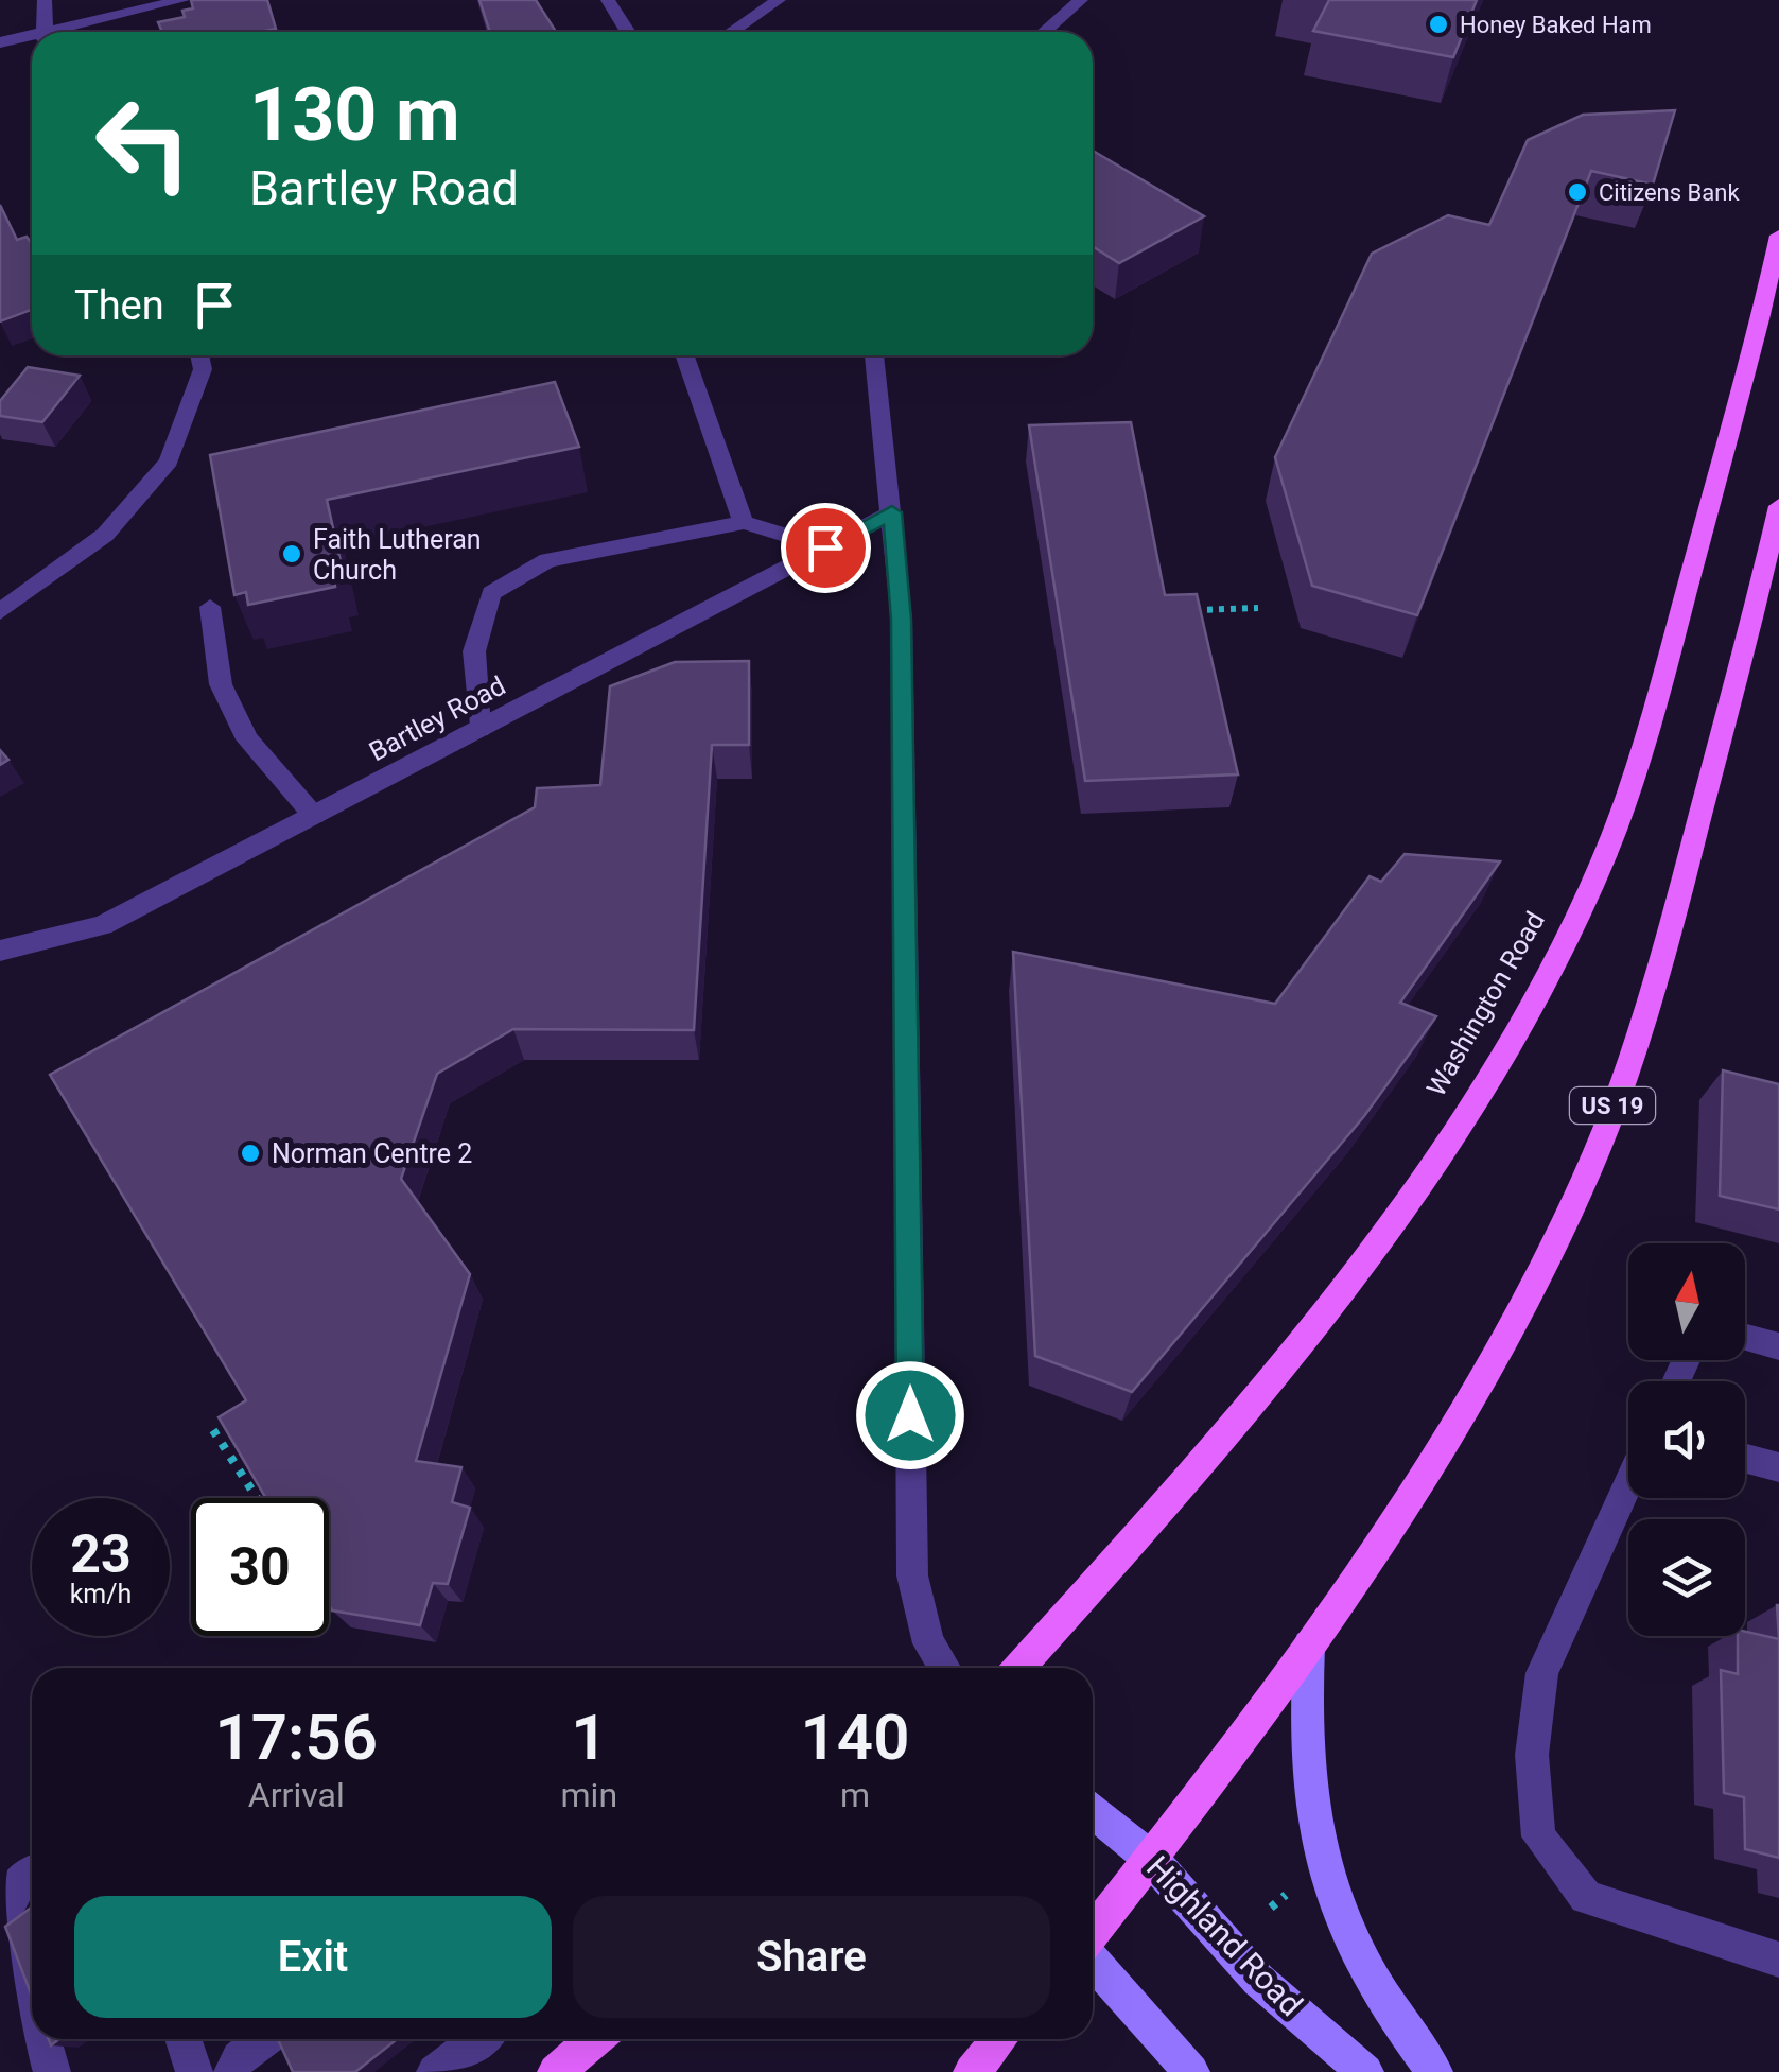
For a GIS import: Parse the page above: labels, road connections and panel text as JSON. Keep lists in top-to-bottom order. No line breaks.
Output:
{"streets":{"main road":["Washington Road","US 19"],"street":["Bartley Road","Highland Road"]},"crossings":[["US 19","Highland Road"]],"places":["Honey Baked Ham","Citizens Bank","Faith Lutheran Church","Norman Centre 2"],"north":"top","page":{"turn":["130 m","Bartley Road"],"then":"Then","speed":"23 km/h","limit":"30","eta":["17:56","Arrival","1","min","140","m"],"buttons":["Exit","Share"]}}
